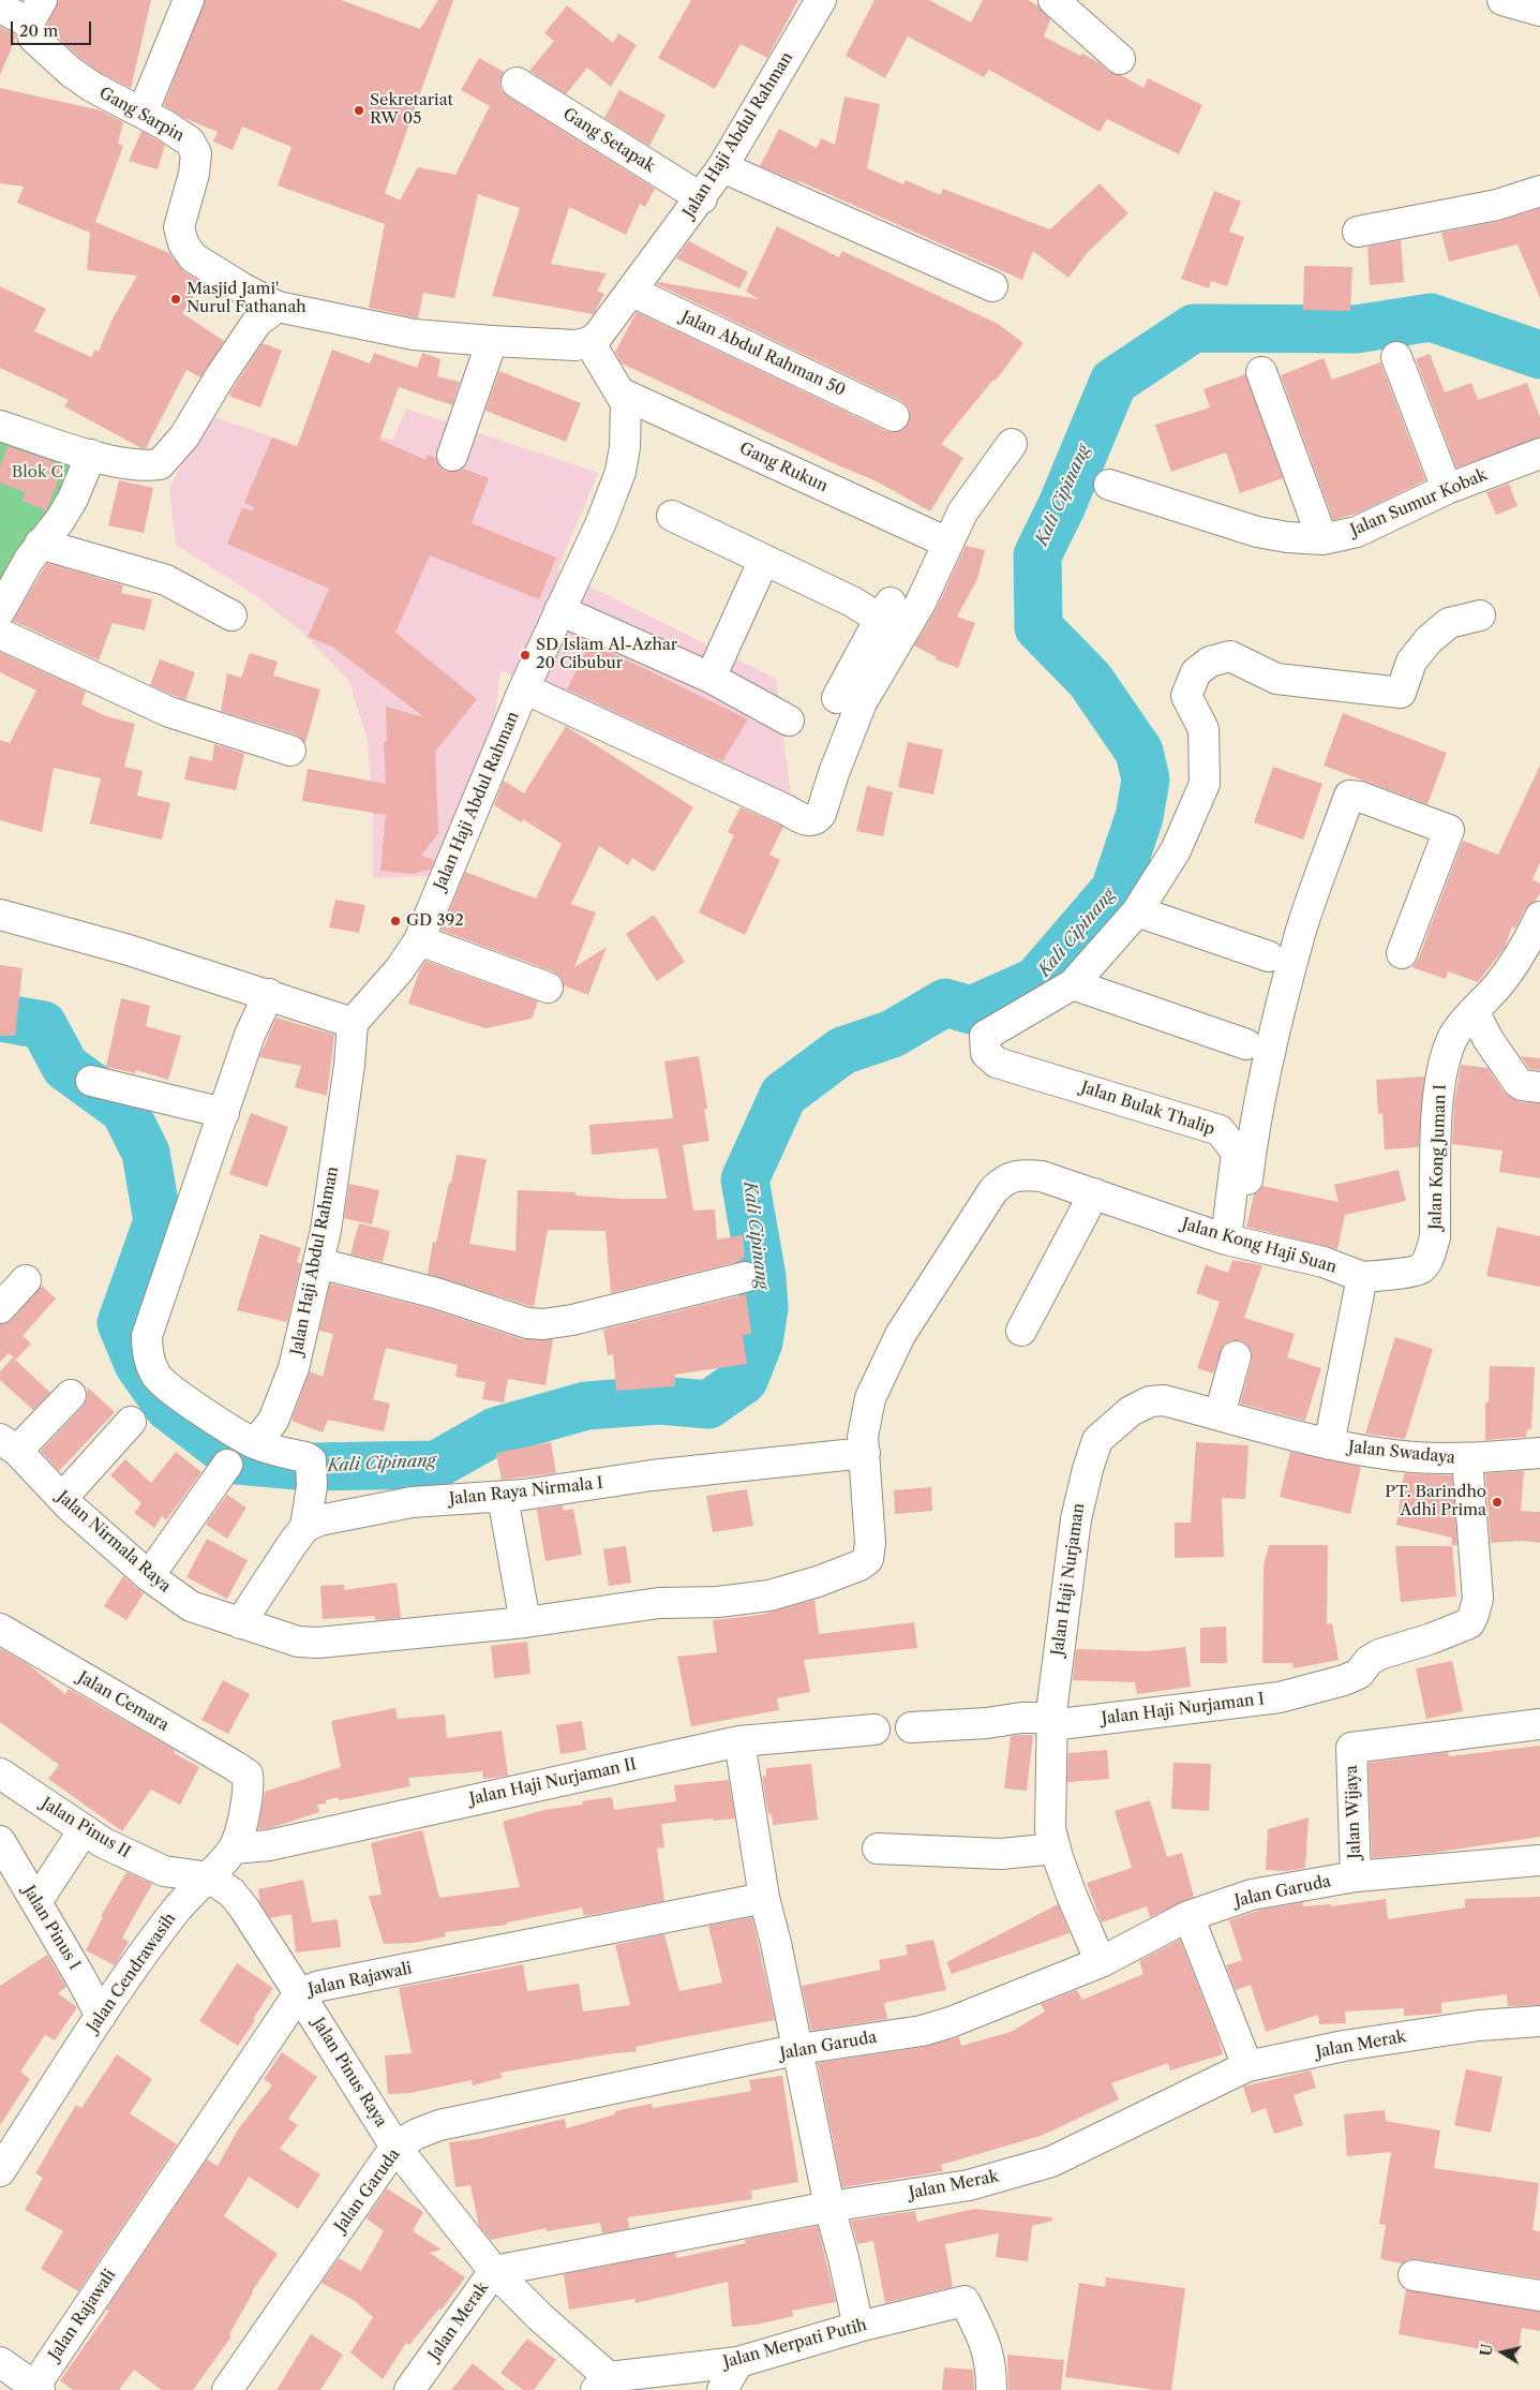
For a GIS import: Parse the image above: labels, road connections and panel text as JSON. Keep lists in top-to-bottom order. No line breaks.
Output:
{"streets":{"street":["Gang Sarpin","Jalan Haji Abdul Rahman","Gang Setapak","Jalan Abdul Rahman 50","Gang Rukun","Jalan Sumur Kobak","Jalan Bulak Thalip","Jalan Kong Juman I","Jalan Kong Haji Suan","Jalan Swadaya","Jalan Raya Nirmala I","Jalan Nirmala Raya","Jalan Haji Nurjaman","Jalan Cemara","Jalan Haji Nurjaman I","Jalan Haji Nurjaman II","Jalan Wijaya","Jalan Pinus II","Jalan Garuda","Jalan Pinus I","Jalan Cendrawasih","Jalan Rajawali","Jalan Merak","Jalan Pinus Raya","Jalan Merpati Putih"]},"crossings":[["Jalan Haji Abdul Rahman","Gang Setapak"],["Jalan Haji Abdul Rahman","Jalan Abdul Rahman 50"],["Jalan Haji Abdul Rahman","Gang Rukun"],["Jalan Bulak Thalip","Jalan Kong Haji Suan"],["Jalan Kong Juman I","Jalan Kong Haji Suan"],["Jalan Kong Haji Suan","Jalan Nirmala Raya"],["Jalan Swadaya","Jalan Haji Nurjaman"],["Jalan Swadaya","Jalan Haji Nurjaman I"],["Jalan Raya Nirmala I","Jalan Nirmala Raya"],["Jalan Haji Nurjaman","Jalan Haji Nurjaman I"],["Jalan Haji Nurjaman","Jalan Garuda"],["Jalan Cemara","Jalan Cendrawasih"],["Jalan Haji Nurjaman II","Jalan Cendrawasih"],["Jalan Wijaya","Jalan Garuda"],["Jalan Pinus II","Jalan Cendrawasih"],["Jalan Pinus II","Jalan Pinus Raya"],["Jalan Garuda","Jalan Pinus Raya"],["Jalan Pinus I","Jalan Cendrawasih"],["Jalan Cendrawasih","Jalan Pinus Raya"],["Jalan Rajawali","Jalan Pinus Raya"],["Jalan Merak","Jalan Pinus Raya"],["Jalan Pinus Raya","Jalan Merpati Putih"]],"water":["Kali Cipinang"],"parks":["Blok C"],"places":["Sekretariat RW 05","Masjid Jami' Nurul Fathanah","SD Islam Al-Azhar 20 Cibubur","GD 392","PT. Barindho Adhi Prima"],"scale_bar":"20 m","north":"left"}
